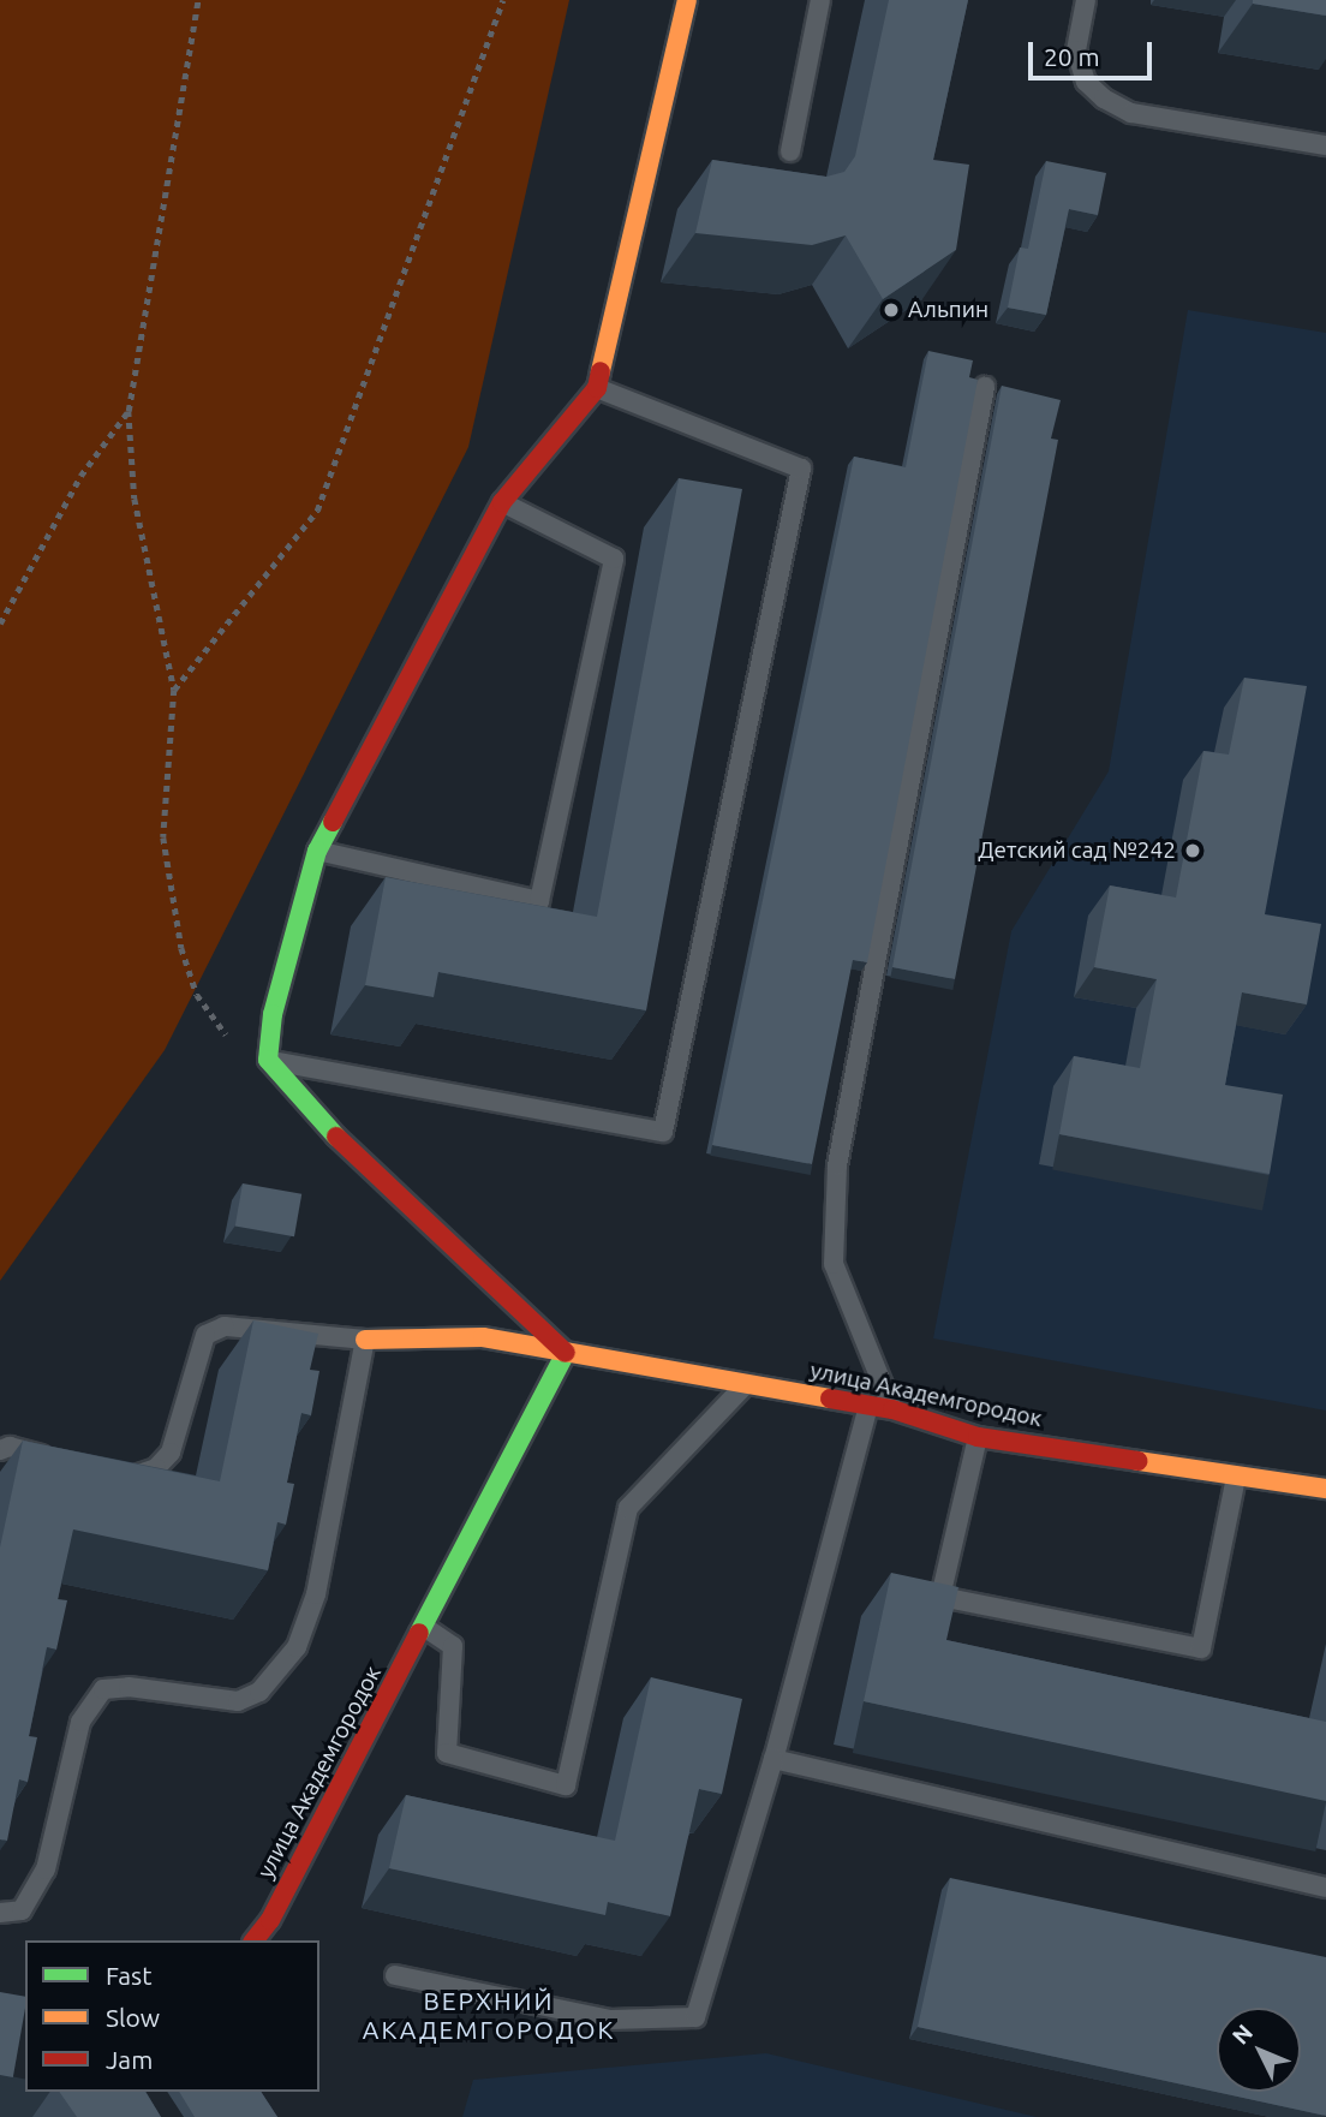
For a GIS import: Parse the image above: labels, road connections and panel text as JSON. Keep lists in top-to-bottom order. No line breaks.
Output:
{"streets":{"street":["улица Академгородок"]},"districts":["ВЕРХНИЙ АКАДЕМГОРОДОК"],"places":["Альпин","Детский сад №242"],"legend":["Fast","Slow","Jam"],"scale_bar":"20 m","north":"top left"}
